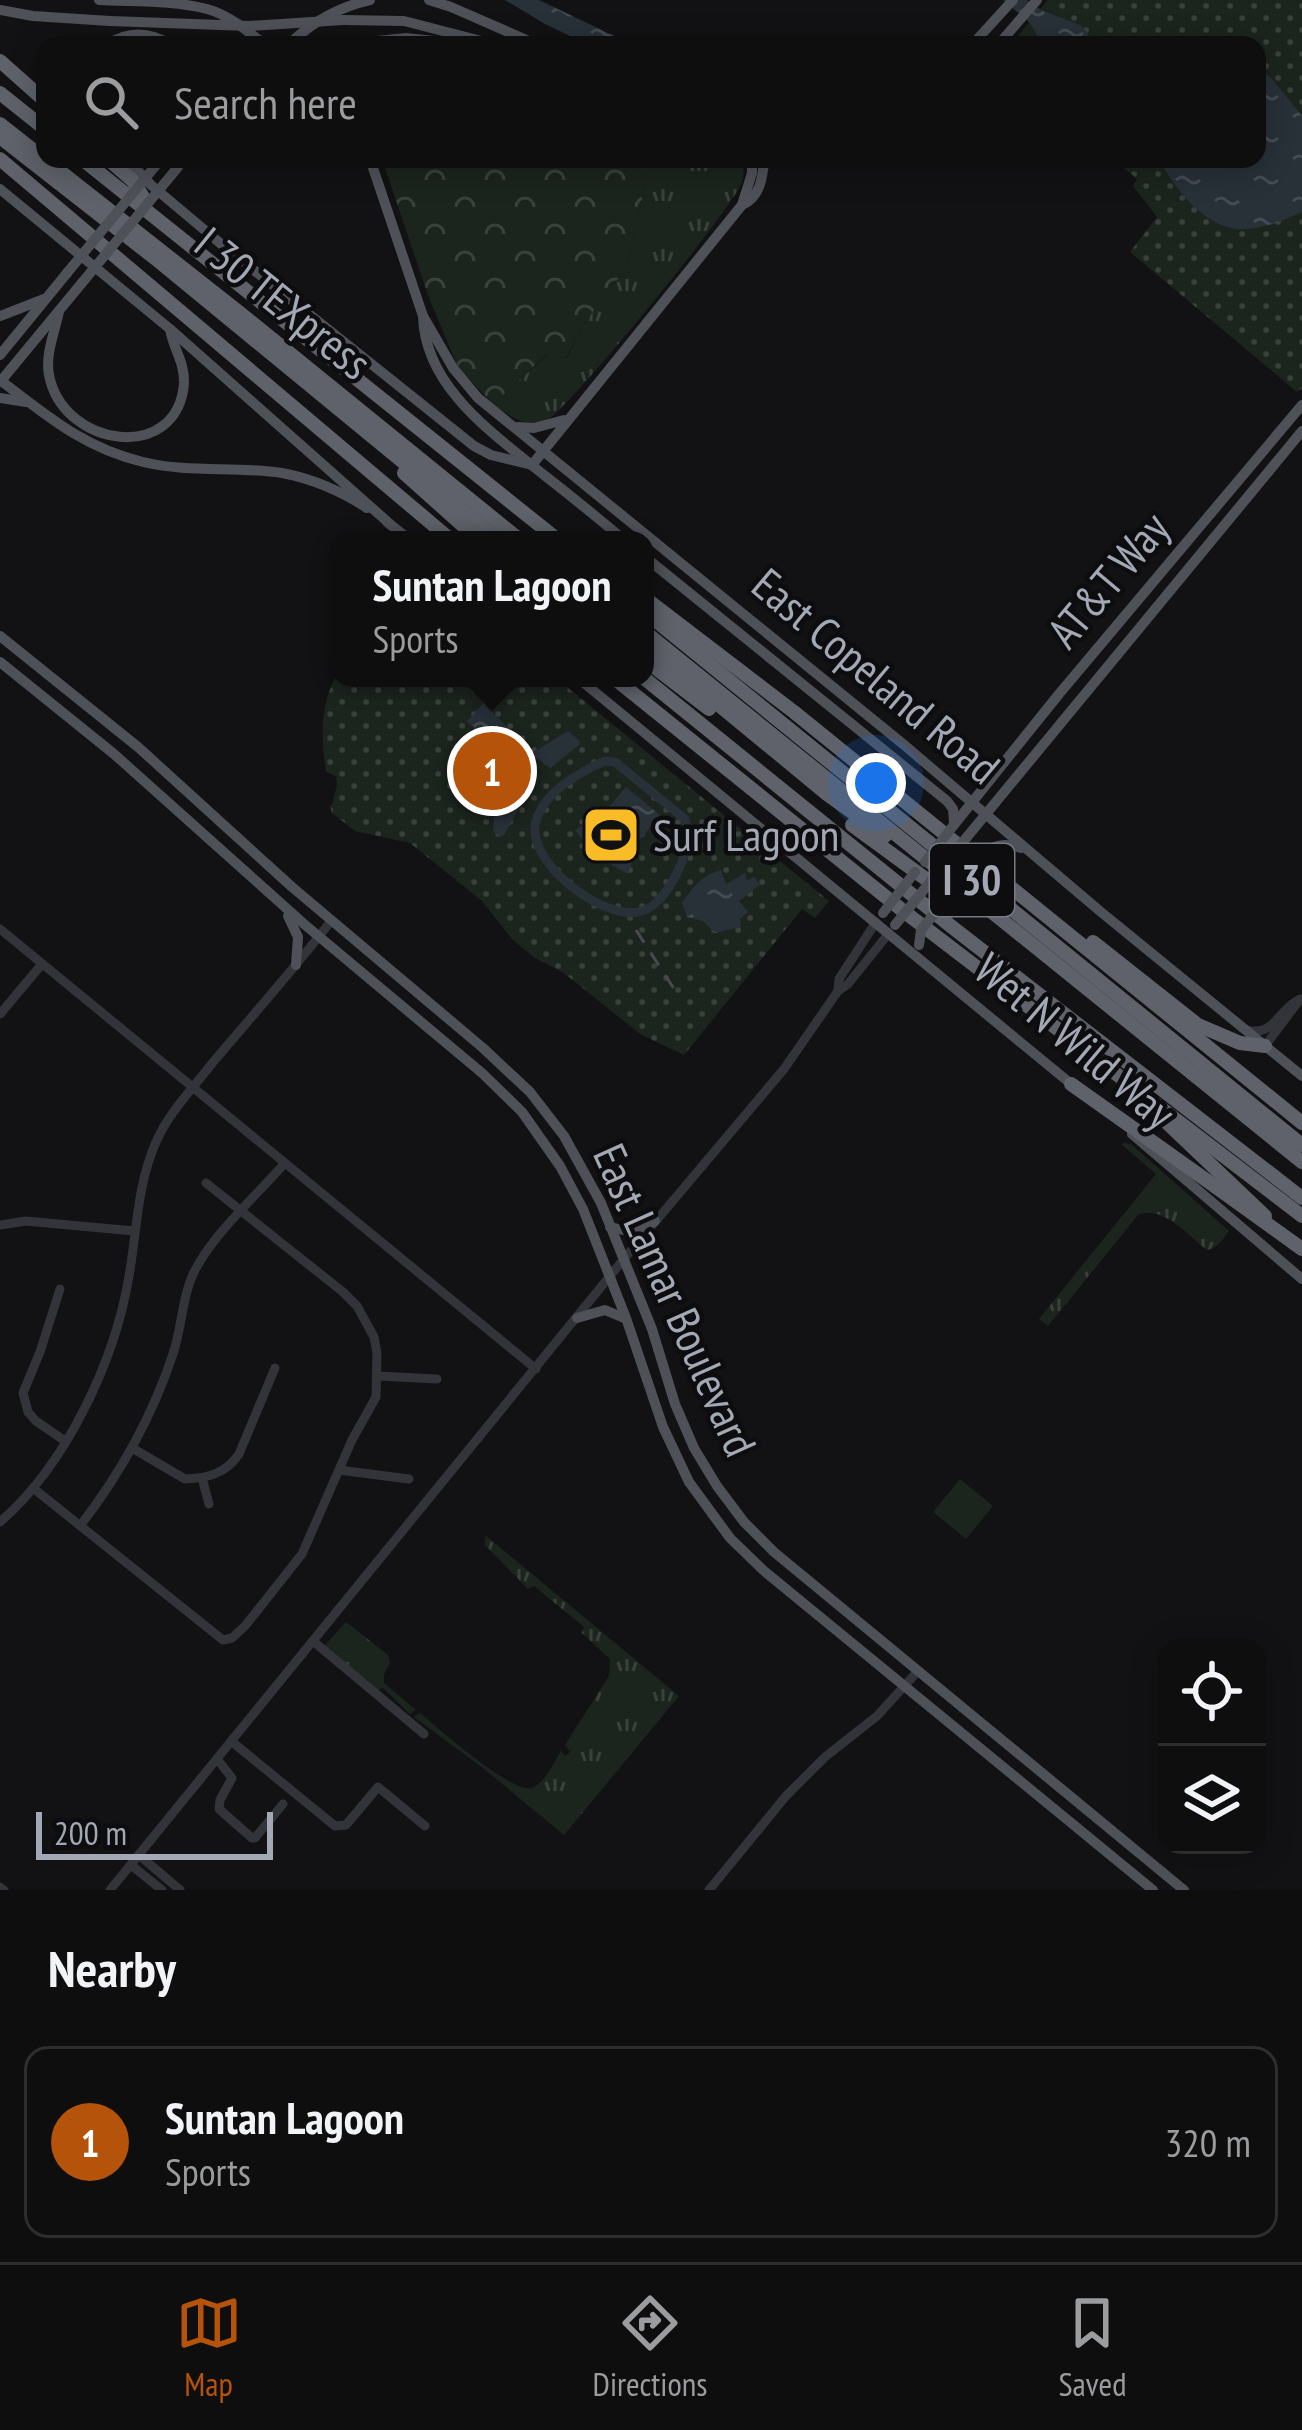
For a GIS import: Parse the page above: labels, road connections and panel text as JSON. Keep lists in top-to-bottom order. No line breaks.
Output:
{"streets":{"highway":["I 30 TEXpress","I 30"],"main road":["AT&T Way","East Copeland Road","Wet N Wild Way","East Lamar Boulevard"]},"crossings":[["AT&T Way","East Copeland Road"],["AT&T Way","Wet N Wild Way"]],"places":{"sports":["Surf Lagoon"]},"scale_bar":"200 m","page":{"search":"Search here","popup":["Suntan Lagoon","Sports"],"pins":"1","scale":"200 m","heading":"Nearby","list":[{"mark":"1","name":"Suntan Lagoon","note":"Sports","value":"320 m"}],"nav":["Map","Directions","Saved"]}}
